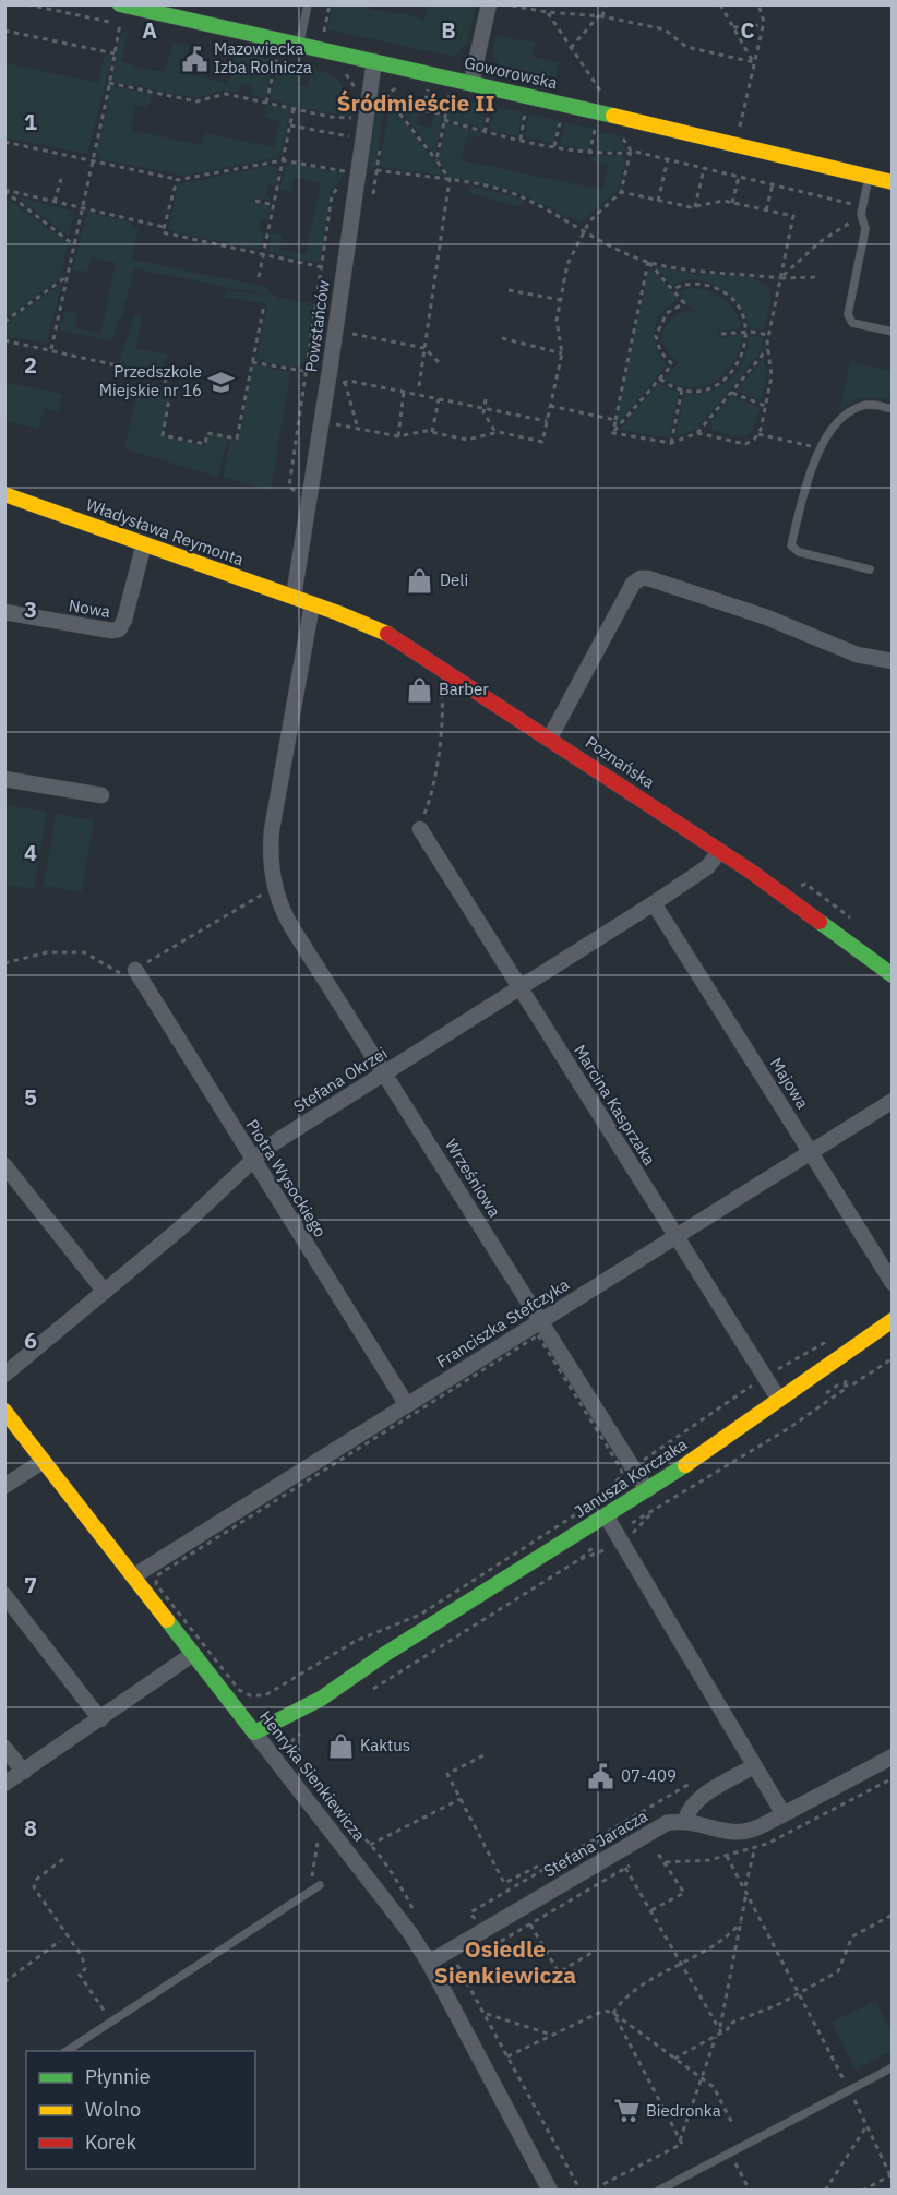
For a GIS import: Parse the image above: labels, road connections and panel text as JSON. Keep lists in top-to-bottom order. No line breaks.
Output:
{"streets":{"street":["Goworowska","Powstańców","Władysława Reymonta","Nowa","Poznańska","Stefana Okrzei","Majowa","Marcina Kasprzaka","Piotra Wysockiego","Wrześniowa","Franciszka Stefczyka","Janusza Korczaka","Henryka Sienkiewicza","Stefana Jaracza"]},"crossings":[["Goworowska","Powstańców"],["Powstańców","Władysława Reymonta"],["Władysława Reymonta","Nowa"],["Władysława Reymonta","Poznańska"],["Poznańska","Stefana Okrzei"],["Stefana Okrzei","Majowa"],["Stefana Okrzei","Marcina Kasprzaka"],["Stefana Okrzei","Piotra Wysockiego"],["Stefana Okrzei","Wrześniowa"],["Majowa","Franciszka Stefczyka"],["Marcina Kasprzaka","Franciszka Stefczyka"],["Marcina Kasprzaka","Janusza Korczaka"],["Piotra Wysockiego","Franciszka Stefczyka"],["Wrześniowa","Franciszka Stefczyka"],["Wrześniowa","Janusza Korczaka"],["Franciszka Stefczyka","Henryka Sienkiewicza"],["Janusza Korczaka","Henryka Sienkiewicza"],["Henryka Sienkiewicza","Stefana Jaracza"]],"districts":["Śródmieście II","Osiedle Sienkiewicza"],"places":{"public building":["Mazowiecka Izba Rolnicza","07-409"],"school or university":["Przedszkole Miejskie nr 16"],"shop":["Deli","Barber","Kaktus"],"supermarket":["Biedronka"]},"legend":["Płynnie","Wolno","Korek"],"grid":{"columns":["A","B","C"],"rows":["1","2","3","4","5","6","7","8"]}}
